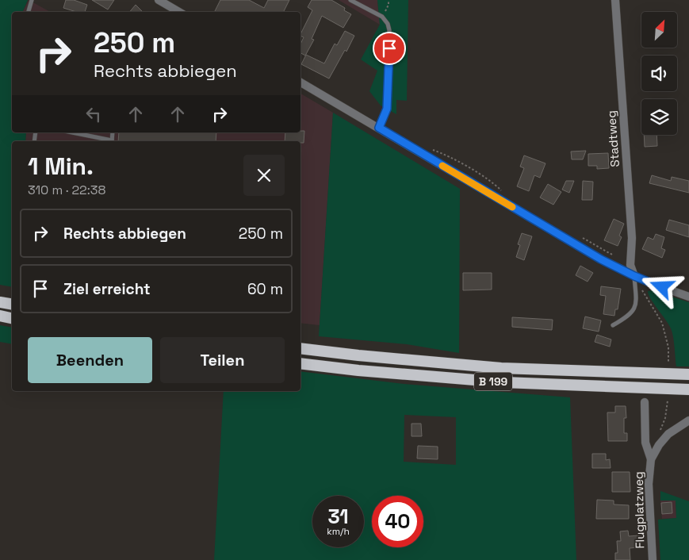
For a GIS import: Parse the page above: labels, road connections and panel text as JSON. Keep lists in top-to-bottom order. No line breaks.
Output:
{"streets":{"highway":["B 199"],"street":["Stadtweg","Flugplatzweg"]},"north":"top right","page":{"turn":["250 m","Rechts abbiegen"],"heading":["1 Min.","310 m · 22:38"],"list":[{"name":"Rechts abbiegen","value":"250 m"},{"name":"Ziel erreicht","value":"60 m"}],"buttons":["Beenden","Teilen"],"speed":"31 km/h","limit":"40"}}
